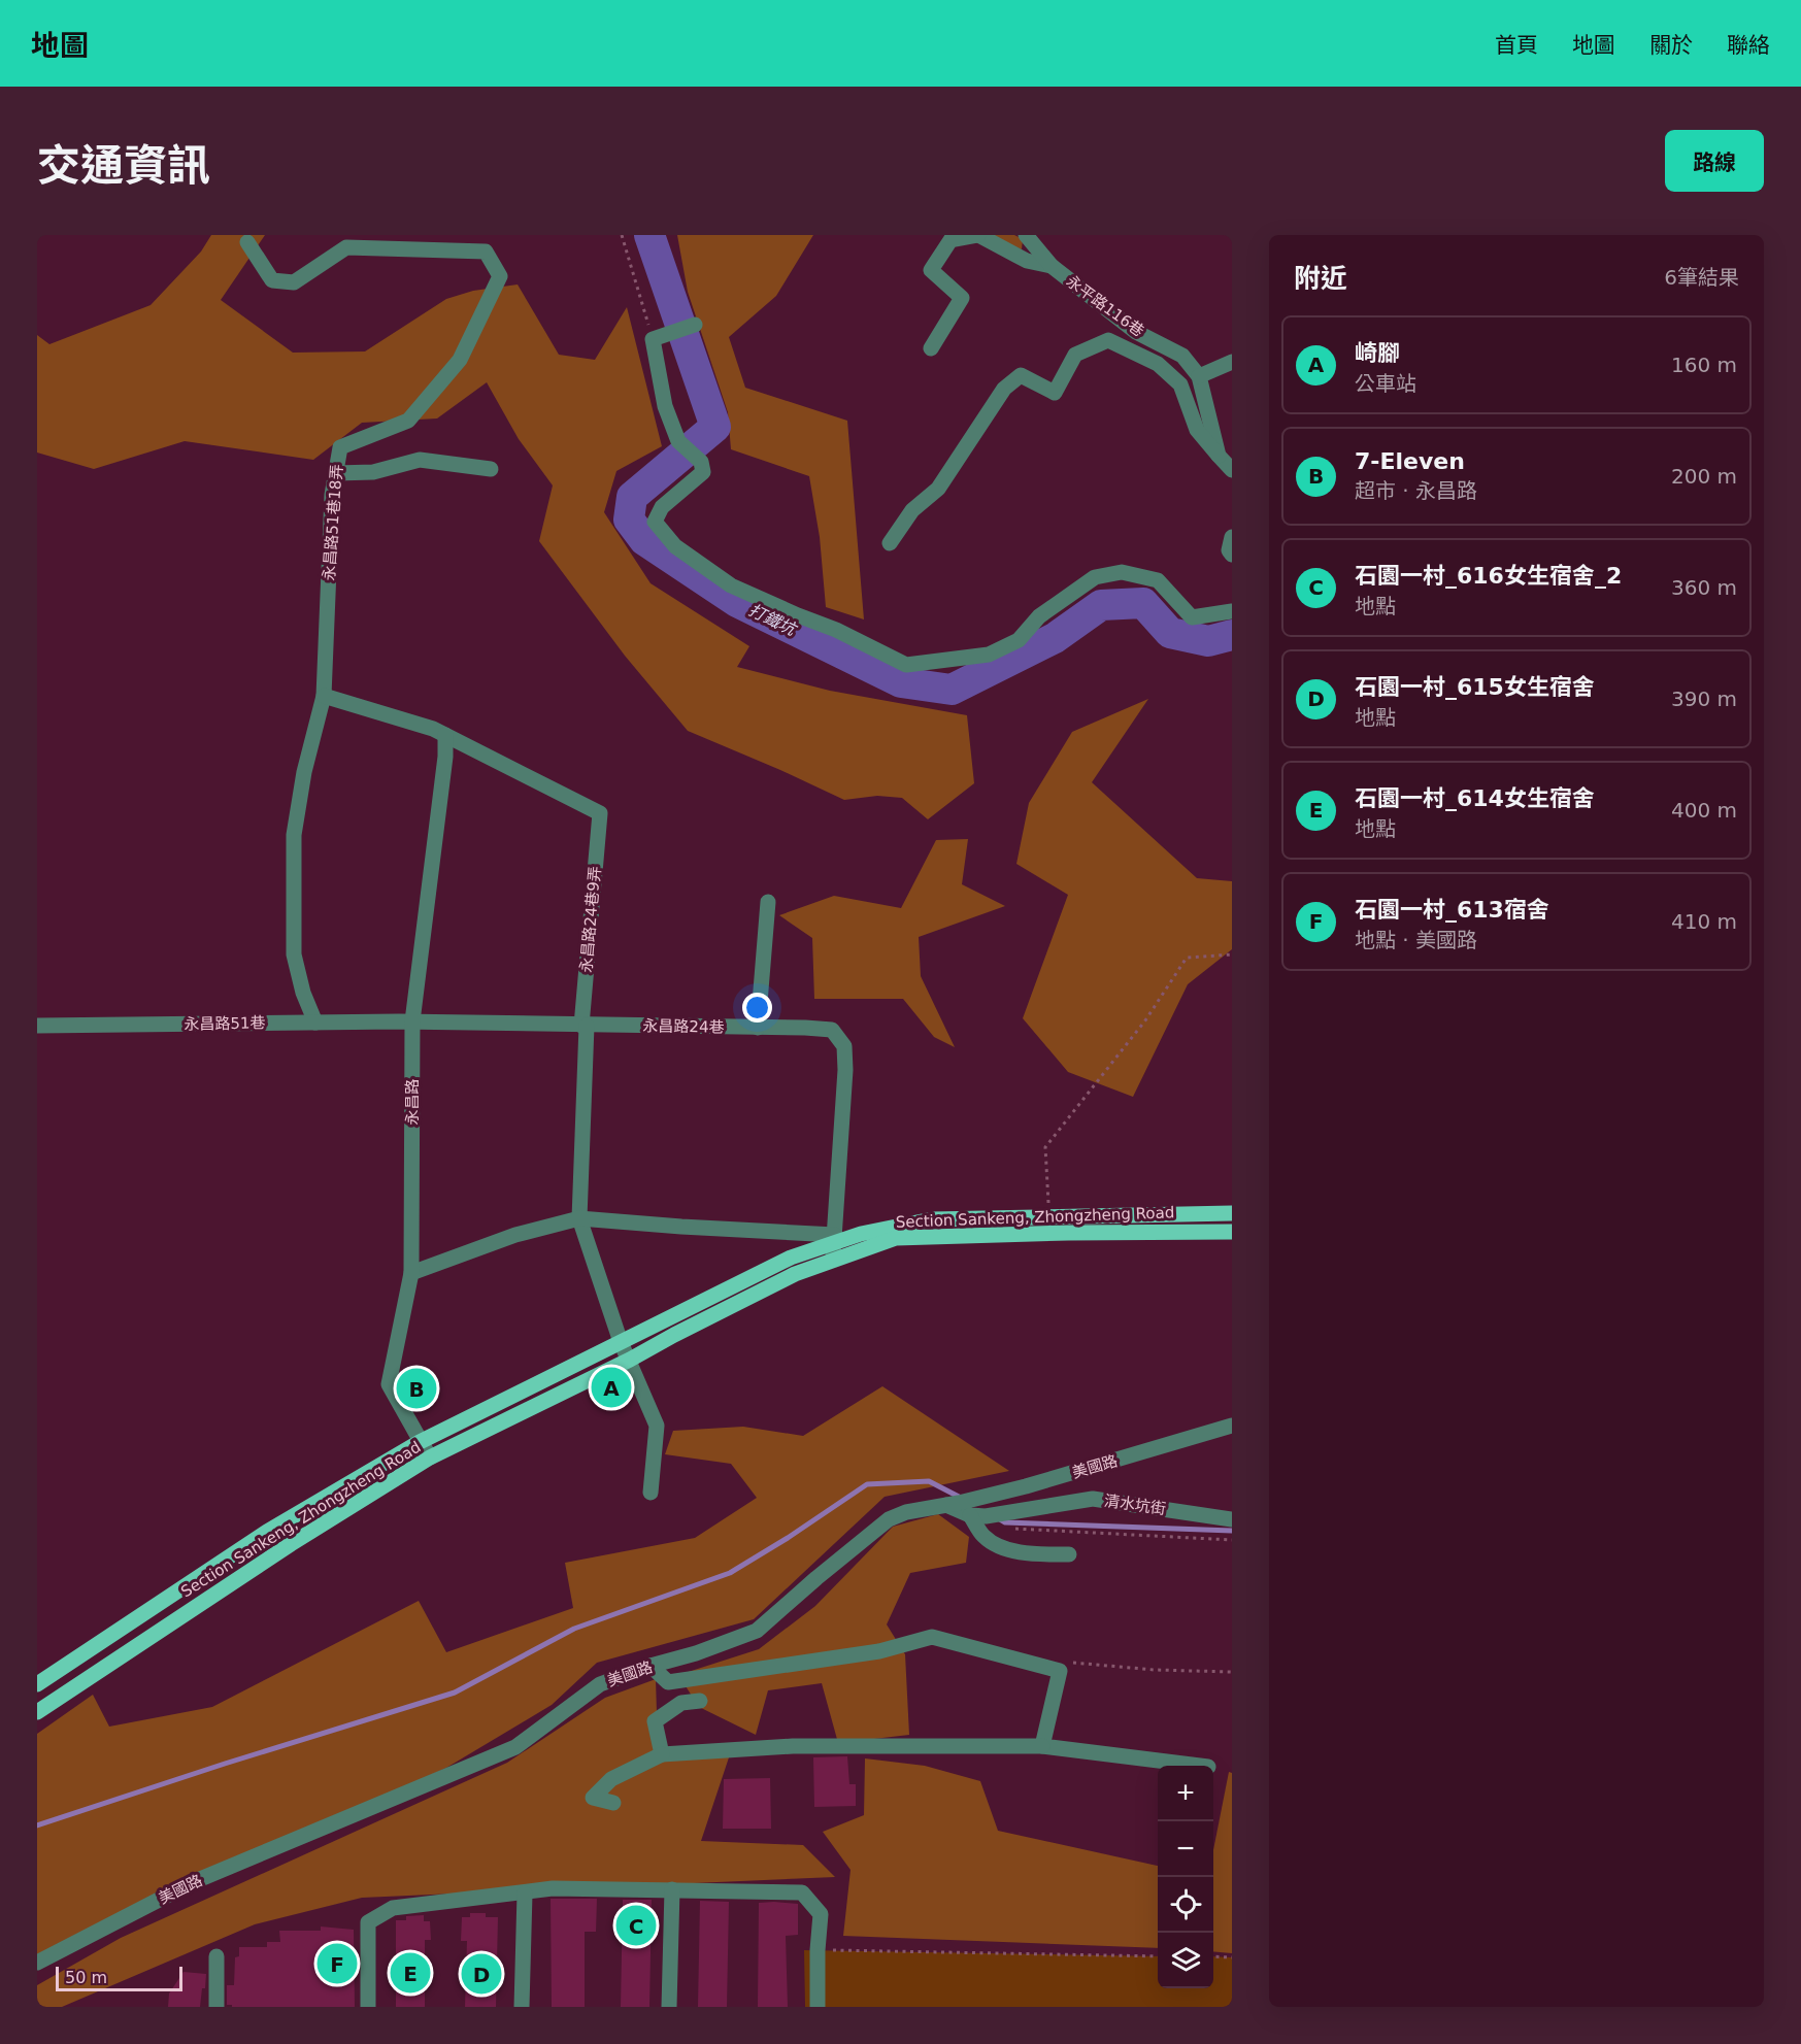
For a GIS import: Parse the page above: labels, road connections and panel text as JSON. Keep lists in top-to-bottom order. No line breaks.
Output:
{"streets":{"main road":["Section Sankeng, Zhongzheng Road"],"street":["永平路116巷","永昌路51巷18弄","永昌路24巷9弄","永昌路51巷","永昌路24巷","永昌路","美國路","清水坑街"]},"crossings":[["永昌路51巷18弄","永昌路51巷"],["永昌路24巷9弄","永昌路24巷"],["永昌路24巷9弄","永昌路"],["永昌路51巷","永昌路24巷"],["永昌路51巷","永昌路"],["永昌路24巷","永昌路"],["永昌路24巷","Section Sankeng, Zhongzheng Road"],["永昌路","Section Sankeng, Zhongzheng Road"]],"water":["打鐵坑"],"scale_bar":"50 m","page":{"header":"地圖","nav":["首頁","地圖","關於","聯絡"],"title":"交通資訊","buttons":"路線","heading":["附近","6筆結果"],"list":[{"mark":"A","name":"崎腳","note":"公車站","value":"160 m"},{"mark":"B","name":"7-Eleven","note":"超市 · 永昌路","value":"200 m"},{"mark":"C","name":"石園一村_616女生宿舍_2","note":"地點","value":"360 m"},{"mark":"D","name":"石園一村_615女生宿舍","note":"地點","value":"390 m"},{"mark":"E","name":"石園一村_614女生宿舍","note":"地點","value":"400 m"},{"mark":"F","name":"石園一村_613宿舍","note":"地點 · 美國路","value":"410 m"}],"pins":["A","B","C","F","E","D"],"map_buttons":["+","−"],"scale":"50 m"}}
